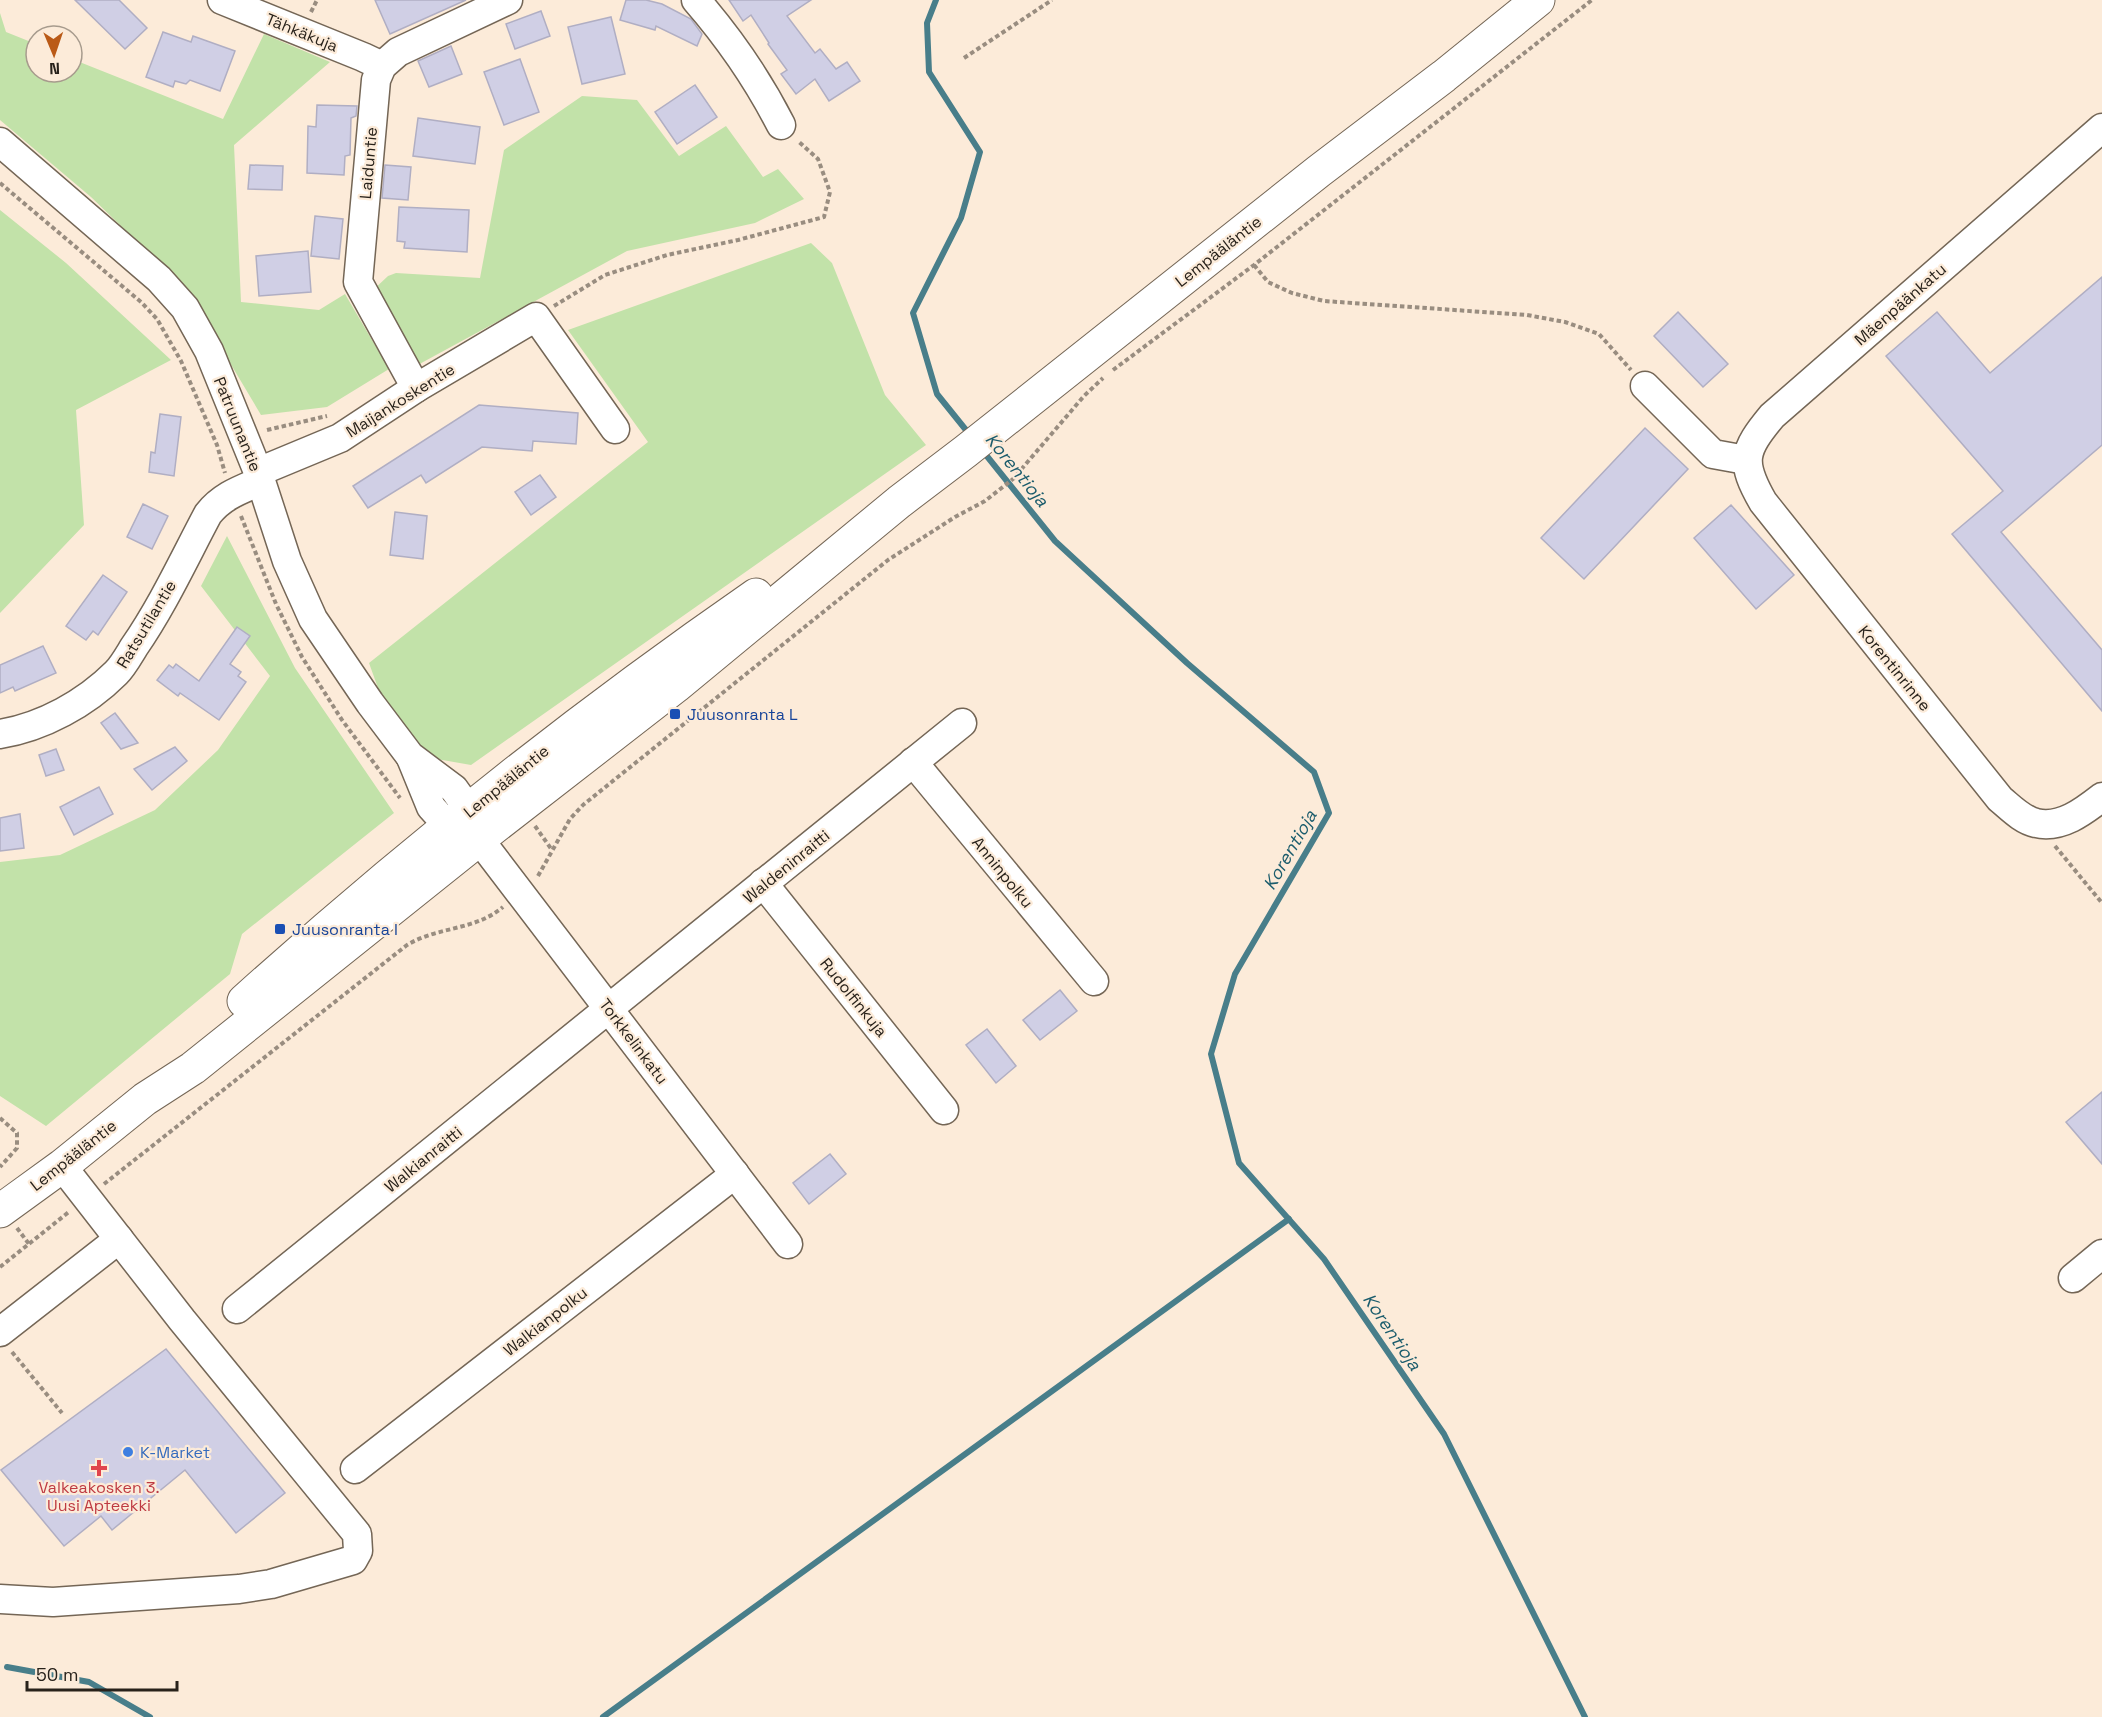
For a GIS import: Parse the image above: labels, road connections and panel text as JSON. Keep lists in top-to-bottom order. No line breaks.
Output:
{"streets":{"main road":["Lempääläntie"],"street":["Tähkäkuja","Laiduntie","Mäenpäänkatu","Maijankoskentie","Patruunantie","Ratsutilantie","Korentinrinne","Waldeninraitti","Anninpolku","Rudolfinkuja","Torkkelinkatu","Walkianraitti","Walkianpolku"]},"crossings":[["Tähkäkuja","Laiduntie"],["Laiduntie","Maijankoskentie"],["Lempääläntie","Patruunantie"],["Lempääläntie","Torkkelinkatu"],["Mäenpäänkatu","Korentinrinne"],["Maijankoskentie","Patruunantie"],["Maijankoskentie","Ratsutilantie"],["Patruunantie","Ratsutilantie"],["Patruunantie","Torkkelinkatu"],["Waldeninraitti","Anninpolku"],["Waldeninraitti","Rudolfinkuja"],["Waldeninraitti","Torkkelinkatu"],["Waldeninraitti","Walkianraitti"],["Torkkelinkatu","Walkianraitti"],["Torkkelinkatu","Walkianpolku"]],"water":["Korentioja"],"places":{"transit":["Juusonranta L","Juusonranta I"],"other":["K-Market"],"health":["Valkeakosken 3. Uusi Apteekki"]},"scale_bar":"50 m","north":"bottom"}
